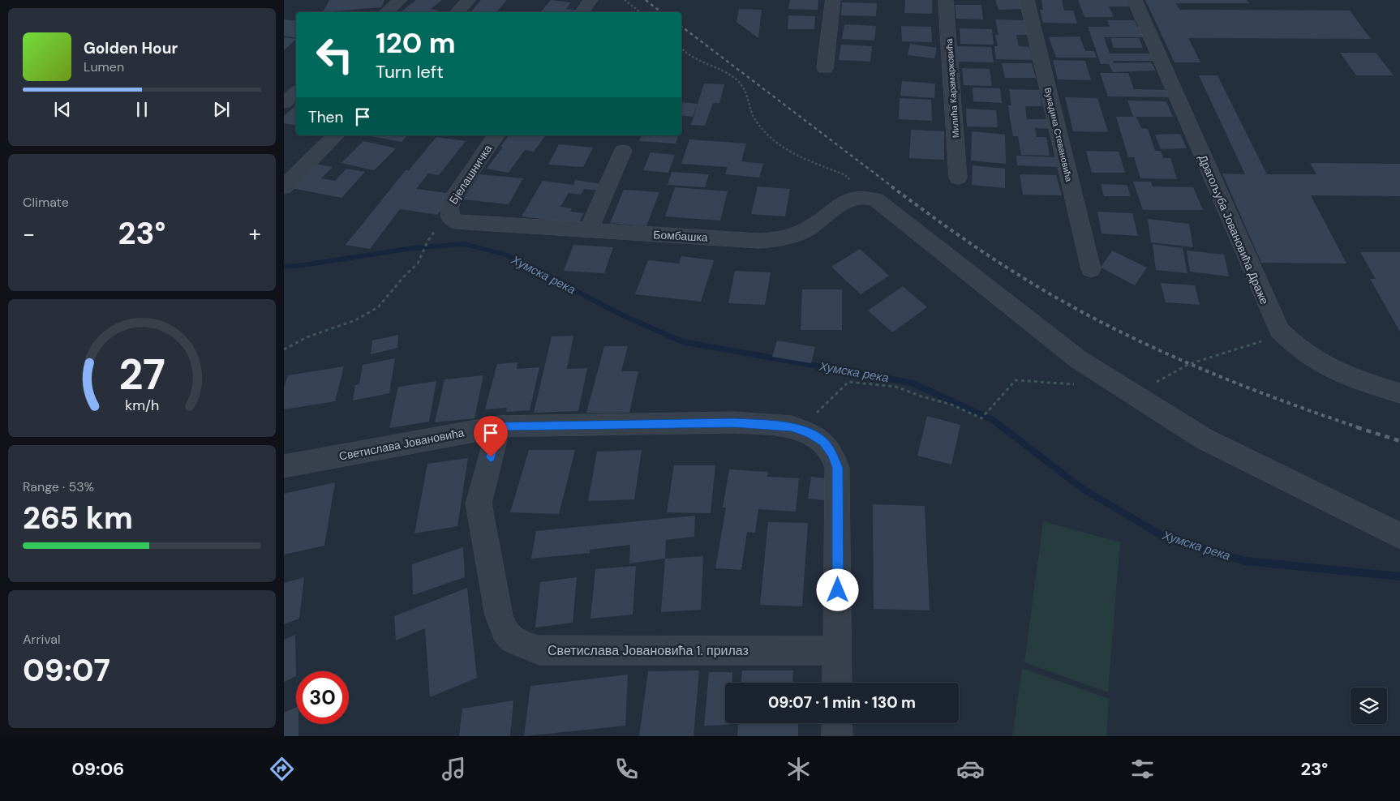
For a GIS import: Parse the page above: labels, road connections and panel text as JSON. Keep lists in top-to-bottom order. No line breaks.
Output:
{"streets":{"street":["Милића Карамарковића","Вукадина Стевановића","Бјелашничка","Драгољуба Јовановића Драже","Бомбашка","Светислава Јовановића","Светислава Јовановића 1. прилаз"]},"crossings":[["Бјелашничка","Бомбашка"],["Светислава Јовановића","Светислава Јовановића 1. прилаз"]],"water":["Хумска река"],"page":{"turn":["120 m","Turn left"],"song":["Golden Hour","Lumen"],"then":"Then","tile":["Climate",["Range · 53%","265 km"],["Arrival","09:07"]],"heat":["−","23°","+"],"limit":"30","trip":"09:07 · 1 min · 130 m","tabs":["09:06","23°"],"gauge":["27","km/h"]}}
